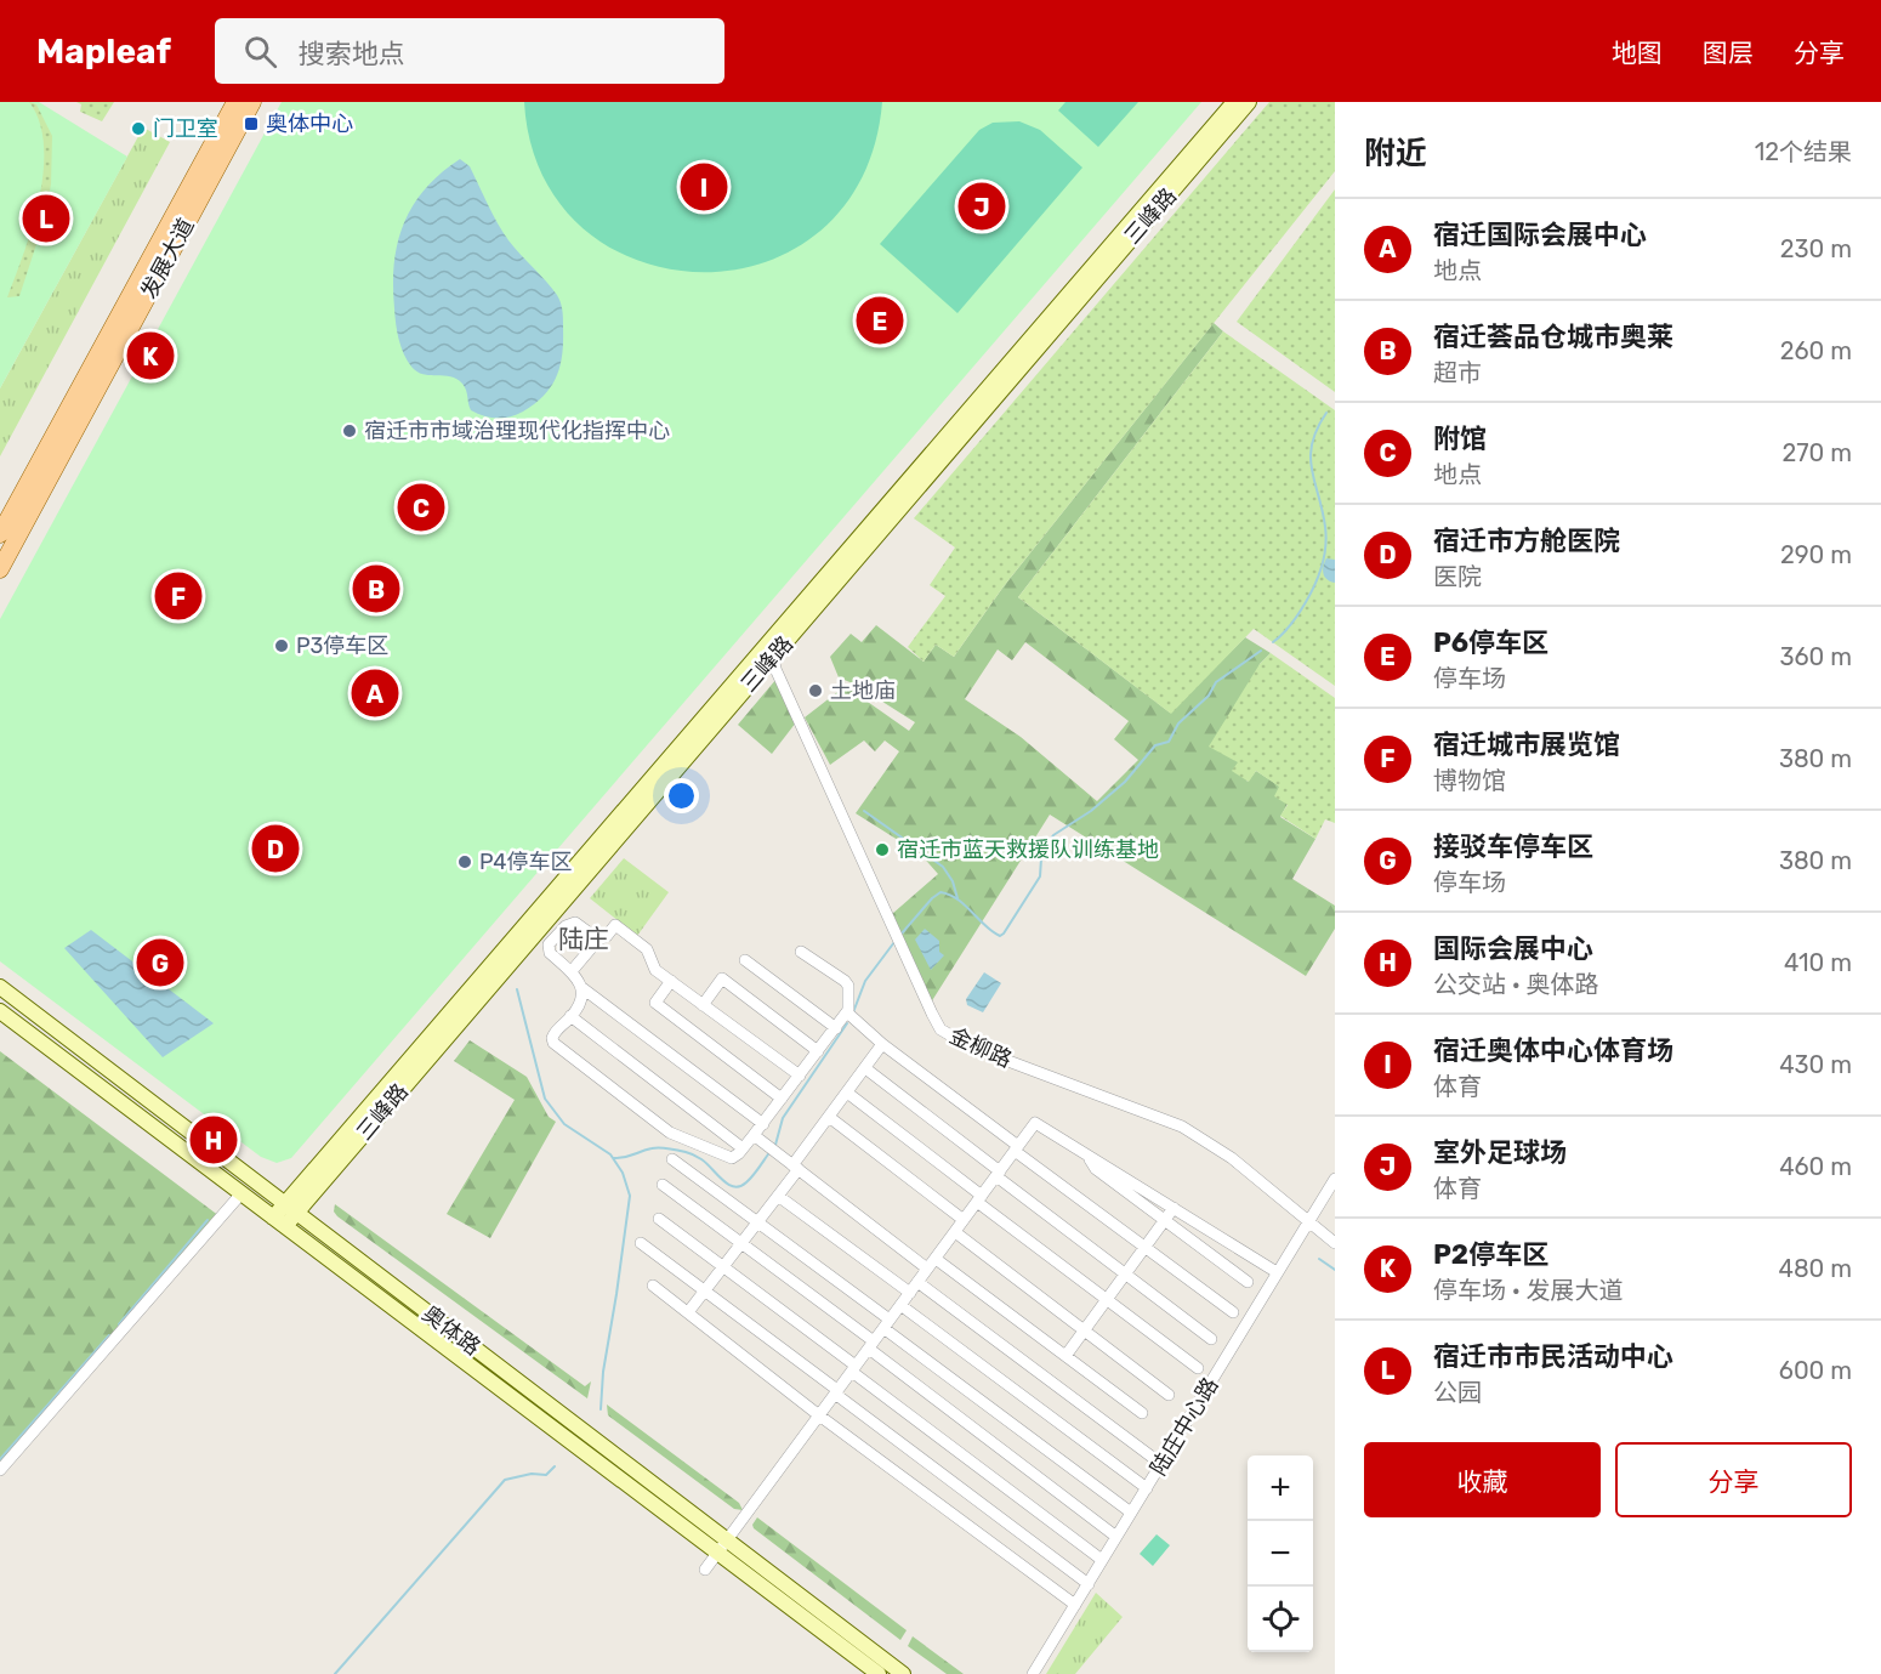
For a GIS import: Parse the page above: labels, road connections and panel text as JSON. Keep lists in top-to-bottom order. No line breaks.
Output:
{"streets":{"main road":["三峰路","发展大道","奥体路"],"street":["金柳路","陆庄中心路"]},"crossings":[["三峰路","金柳路"],["三峰路","奥体路"],["金柳路","陆庄中心路"]],"districts":["陆庄"],"places":{"transit":["奥体中心"],"other":["门卫室","宿迁市市域治理现代化指挥中心","P3停车区","土地庙","宿迁市蓝天救援队训练基地","P4停车区"]},"page":{"header":"Mapleaf","search":"搜索地点","nav":["地图","图层","分享"],"heading":["附近","12个结果"],"pins":["I","J","L","E","K","C","B","F","A","D","G","H"],"list":[{"mark":"A","name":"宿迁国际会展中心","note":"地点","value":"230 m"},{"mark":"B","name":"宿迁荟品仓城市奥莱","note":"超市","value":"260 m"},{"mark":"C","name":"附馆","note":"地点","value":"270 m"},{"mark":"D","name":"宿迁市方舱医院","note":"医院","value":"290 m"},{"mark":"E","name":"P6停车区","note":"停车场","value":"360 m"},{"mark":"F","name":"宿迁城市展览馆","note":"博物馆","value":"380 m"},{"mark":"G","name":"接驳车停车区","note":"停车场","value":"380 m"},{"mark":"H","name":"国际会展中心","note":"公交站 · 奥体路","value":"410 m"},{"mark":"I","name":"宿迁奥体中心体育场","note":"体育","value":"430 m"},{"mark":"J","name":"室外足球场","note":"体育","value":"460 m"},{"mark":"K","name":"P2停车区","note":"停车场 · 发展大道","value":"480 m"},{"mark":"L","name":"宿迁市市民活动中心","note":"公园","value":"600 m"}],"buttons":["收藏","分享"],"map_buttons":["+","−"]}}
